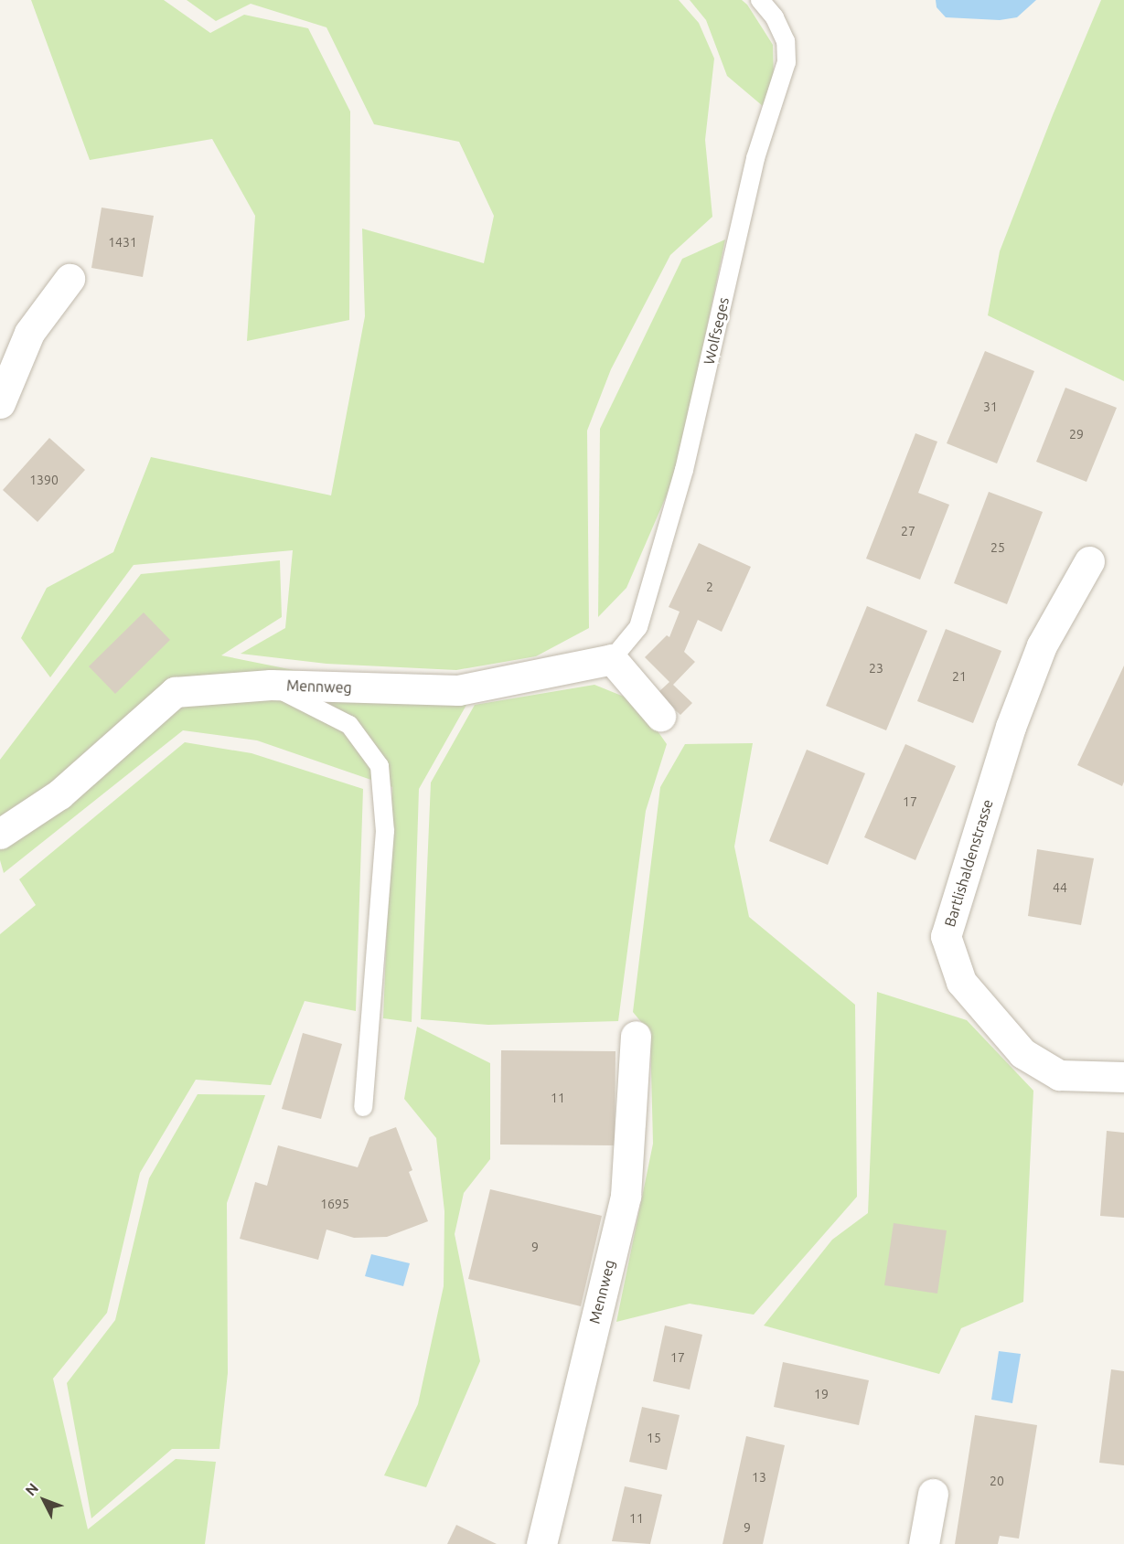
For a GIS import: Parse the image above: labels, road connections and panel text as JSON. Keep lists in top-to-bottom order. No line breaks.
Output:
{"streets":{"street":["Mennweg","Bartlishaldenstrasse"],"lane":["Wolfseges"]},"crossings":[["Wolfseges","Mennweg"]],"house_numbers":["1431","31","29","1390","27","25","2","23","21","17","44","11","1695","9","17","19","15","13","20","11","9"],"north":"top left"}
